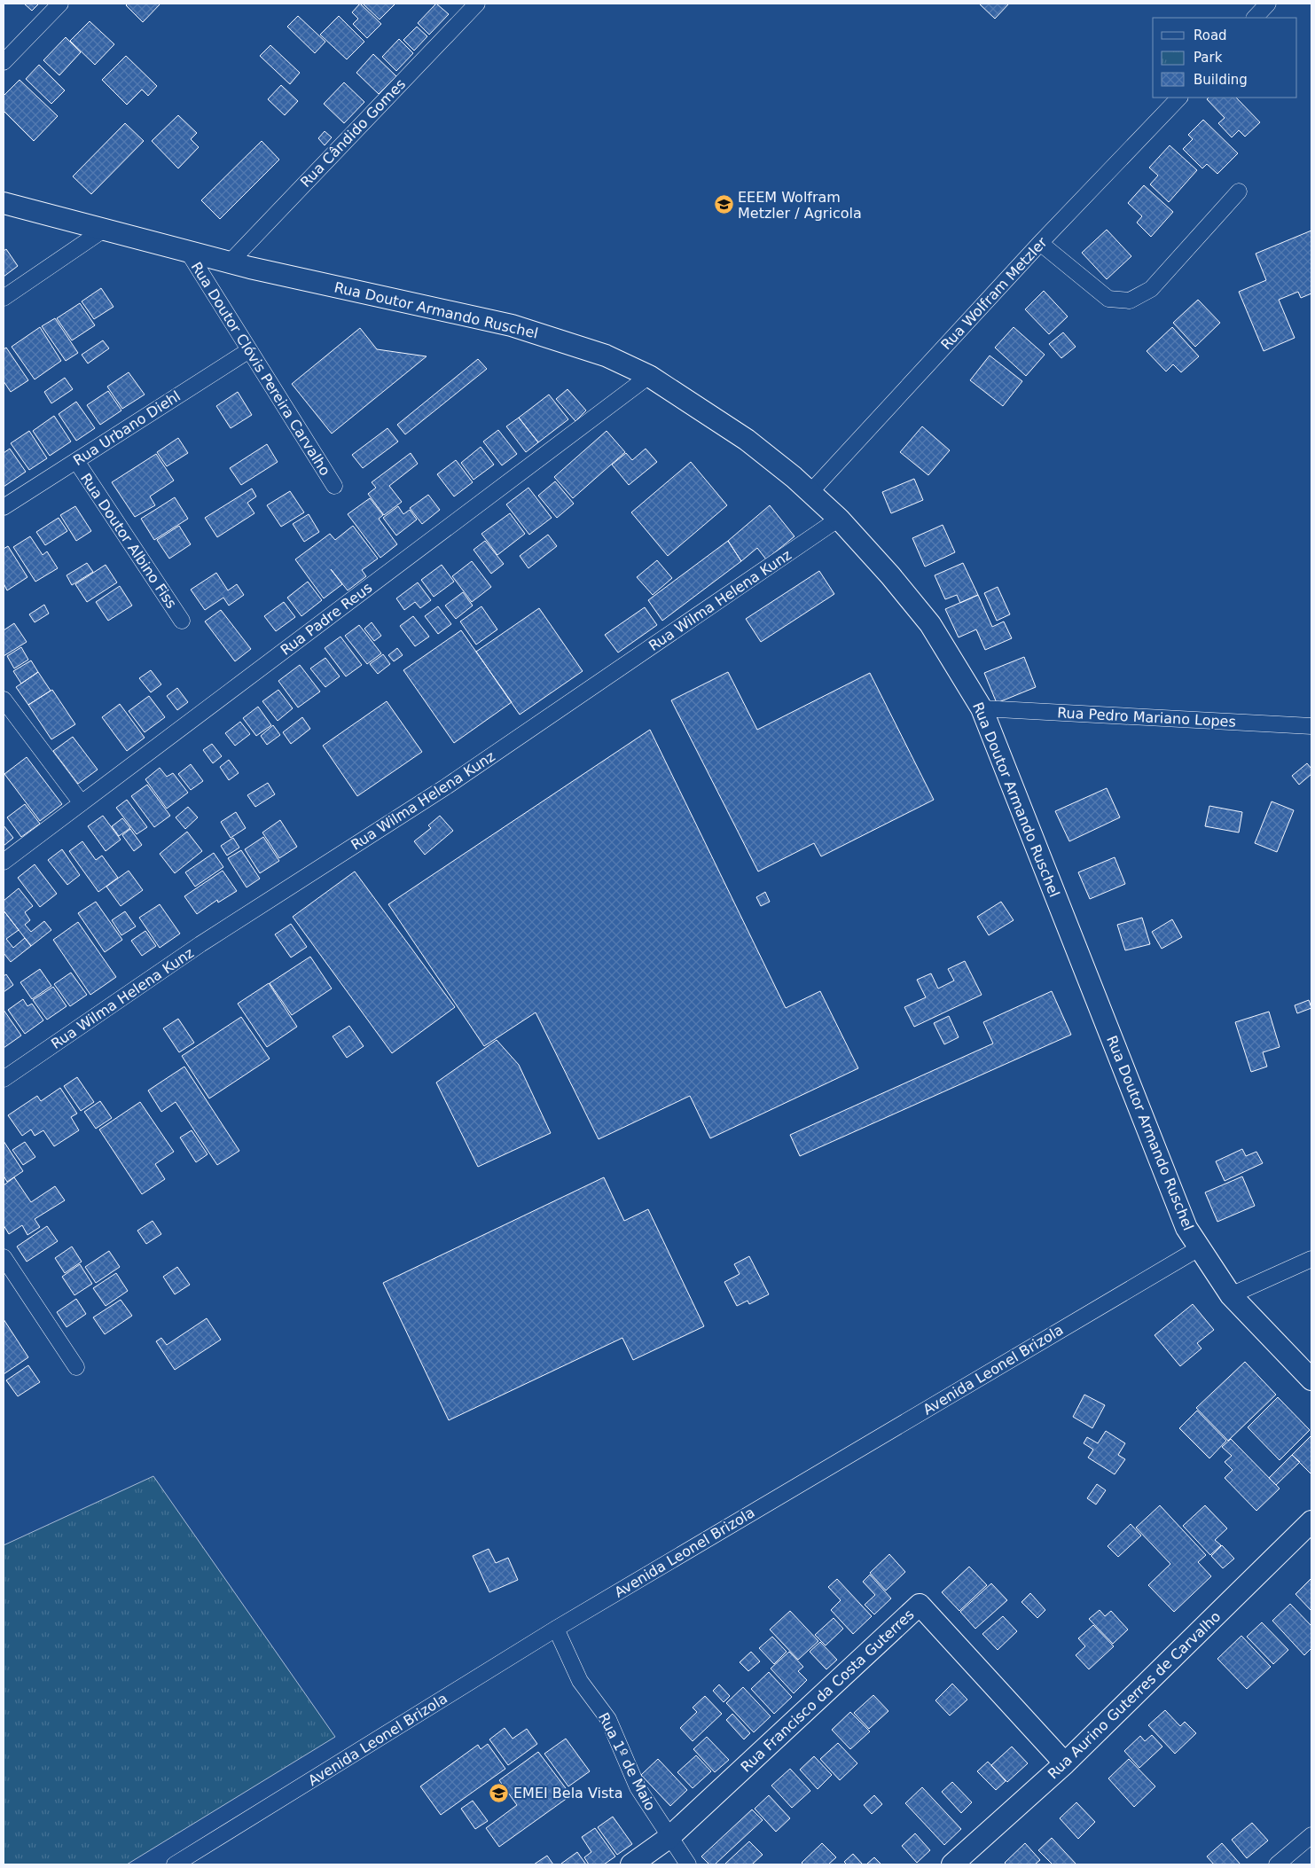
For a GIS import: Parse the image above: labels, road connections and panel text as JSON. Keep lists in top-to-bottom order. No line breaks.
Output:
{"streets":{"main road":["Rua Doutor Armando Ruschel","Rua Francisco da Costa Guterres","Rua Aurino Guterres de Carvalho"],"street":["Rua Cândido Gomes","Rua Wolfram Metzler","Rua Doutor Clóvis Pereira Carvalho","Rua Urbano Diehl","Rua Doutor Albino Fiss","Rua Wilma Helena Kunz","Rua Padre Reus","Rua Pedro Mariano Lopes","Avenida Leonel Brizola","Rua 1º de Maio"]},"crossings":[["Rua Cândido Gomes","Rua Doutor Armando Ruschel"],["Rua Wolfram Metzler","Rua Doutor Armando Ruschel"],["Rua Doutor Armando Ruschel","Rua Doutor Clóvis Pereira Carvalho"],["Rua Doutor Armando Ruschel","Rua Wilma Helena Kunz"],["Rua Doutor Armando Ruschel","Rua Padre Reus"],["Rua Doutor Armando Ruschel","Rua Pedro Mariano Lopes"],["Rua Doutor Armando Ruschel","Avenida Leonel Brizola"],["Rua Doutor Clóvis Pereira Carvalho","Rua Urbano Diehl"],["Rua Urbano Diehl","Rua Doutor Albino Fiss"],["Avenida Leonel Brizola","Rua 1º de Maio"],["Rua Francisco da Costa Guterres","Rua Aurino Guterres de Carvalho"],["Rua Francisco da Costa Guterres","Rua 1º de Maio"]],"places":{"school or university":["EEEM Wolfram Metzler / Agricola","EMEI Bela Vista"]},"legend":["Road","Park","Building"]}
